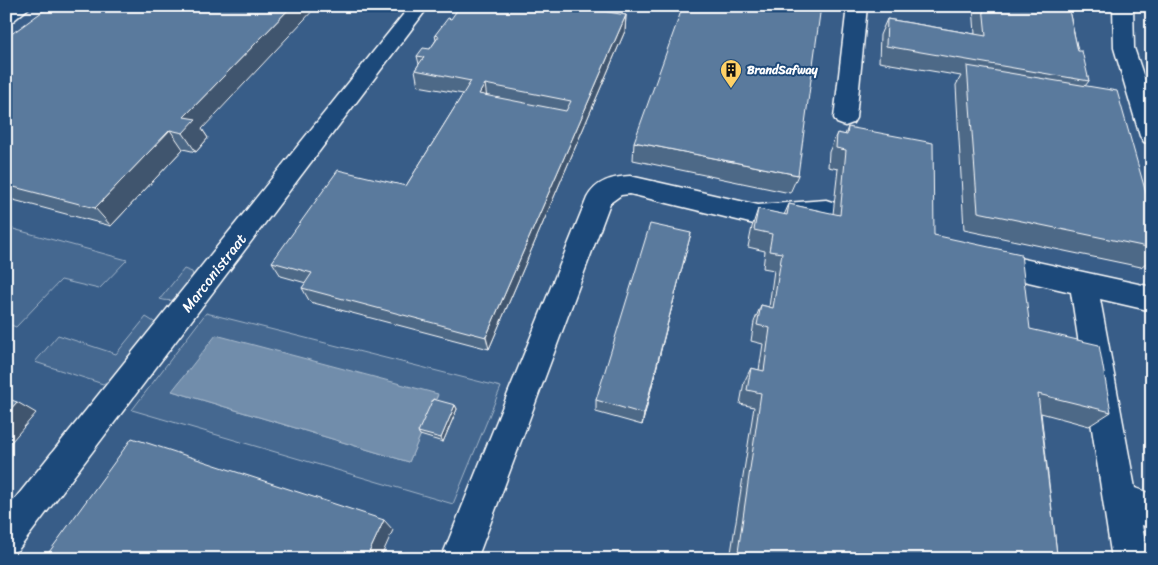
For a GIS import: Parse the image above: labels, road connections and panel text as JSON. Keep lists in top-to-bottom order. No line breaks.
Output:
{"streets":{"street":["Marconistraat"]},"places":{"building":["BrandSafway"]}}
